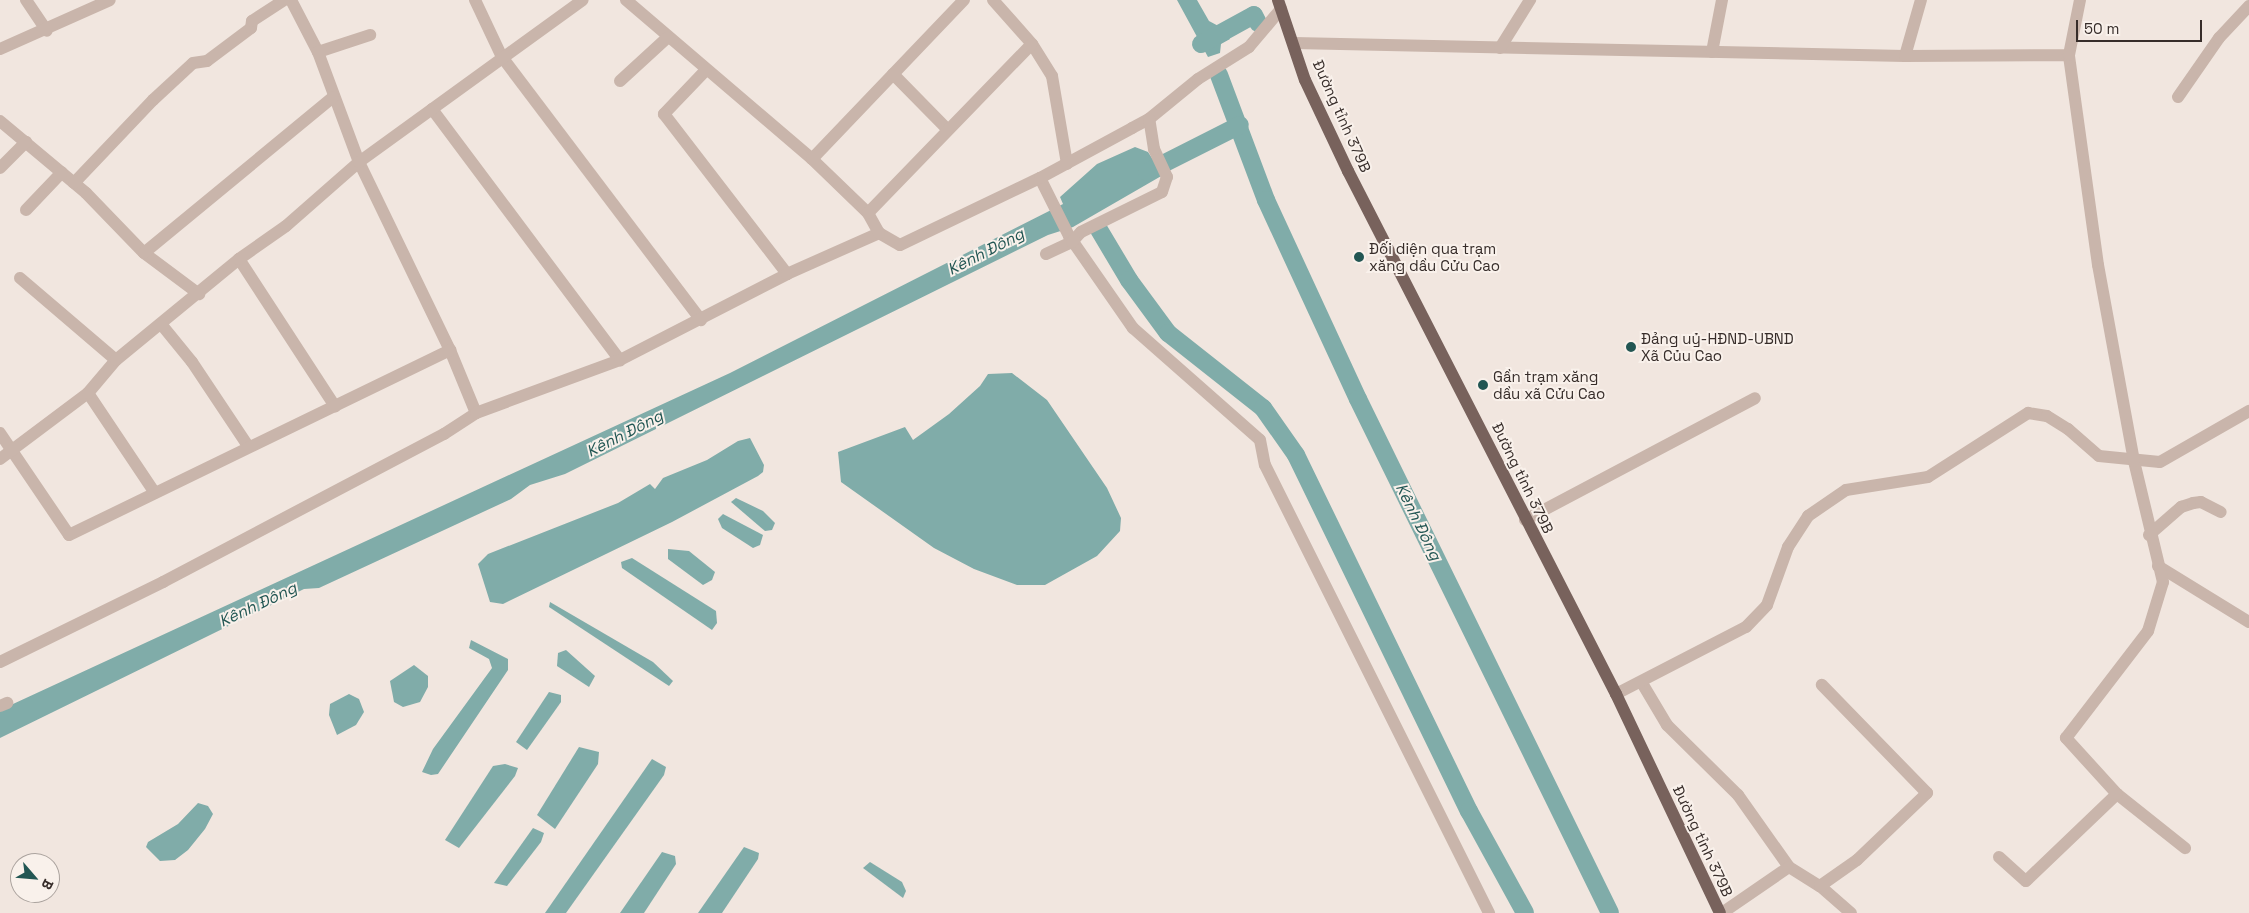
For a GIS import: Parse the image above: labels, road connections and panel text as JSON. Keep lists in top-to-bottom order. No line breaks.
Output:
{"streets":{"main road":["Đường tỉnh 379B"]},"water":["Kênh Đông"],"places":["Đối diện qua trạm xăng dầu Cửu Cao","Đảng uỷ-HĐND-UBND Xã Củu Cao","Gần trạm xăng dầu xã Cửu Cao"],"scale_bar":"50 m","north":"bottom right"}
